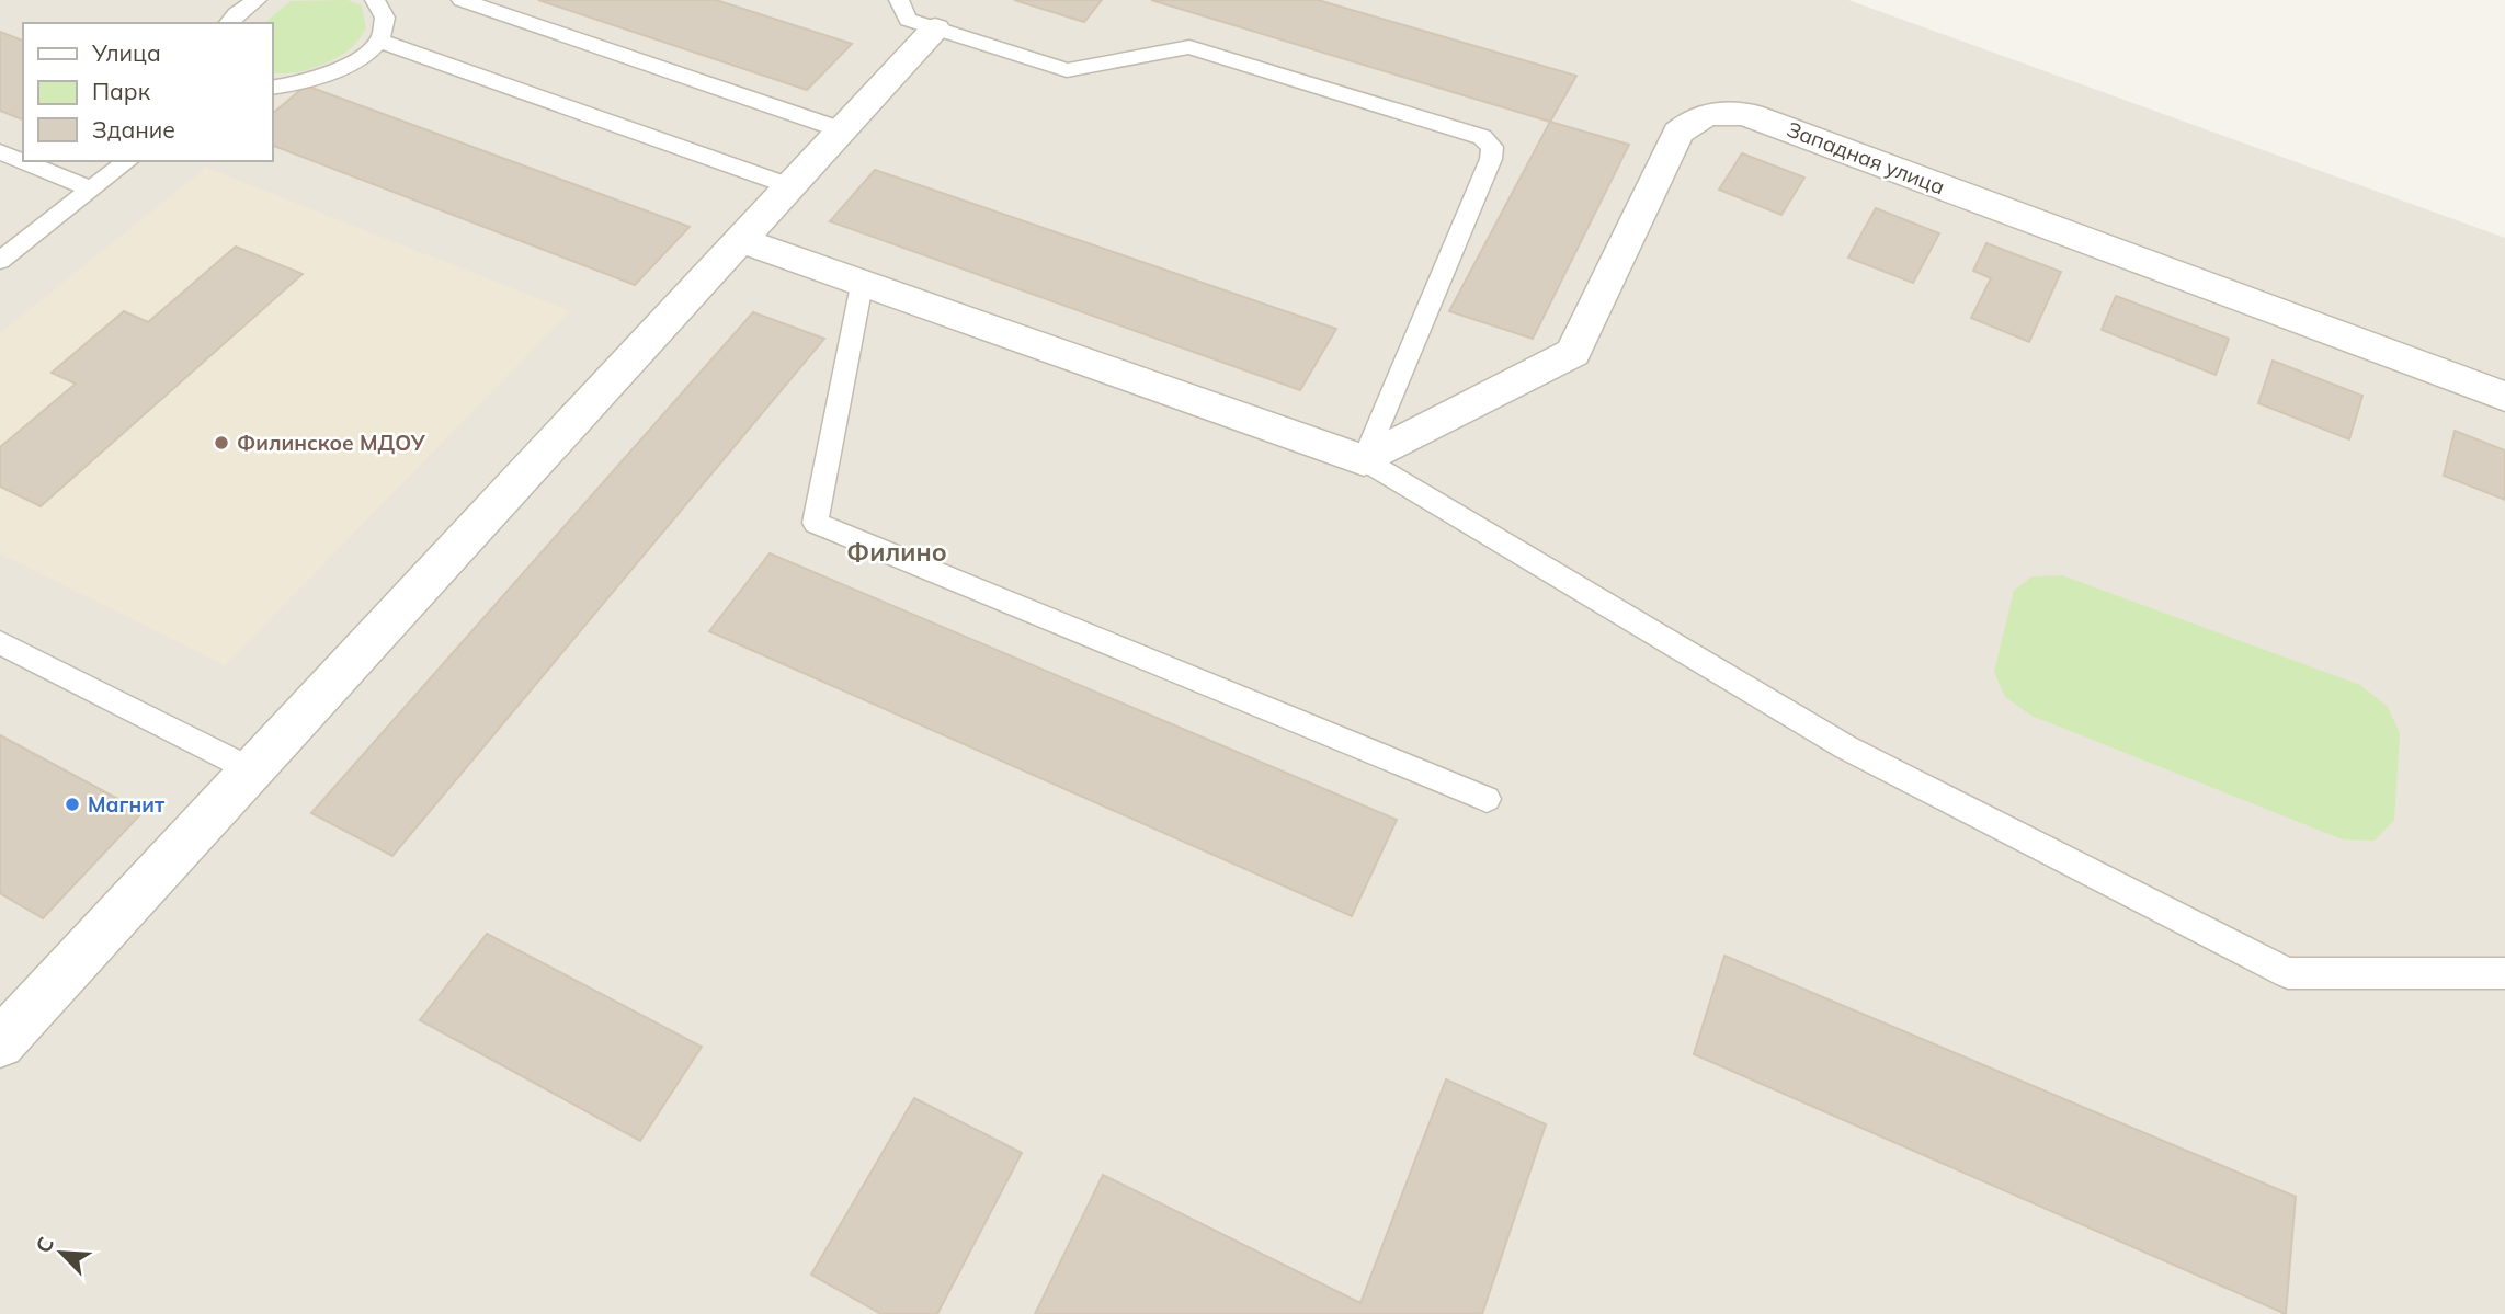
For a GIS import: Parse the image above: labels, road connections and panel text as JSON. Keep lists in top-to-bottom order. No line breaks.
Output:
{"streets":{"street":["Западная улица"]},"districts":["Филино"],"places":["Филинское МДОУ","Магнит"],"legend":["Улица","Парк","Здание"],"north":"top left"}
